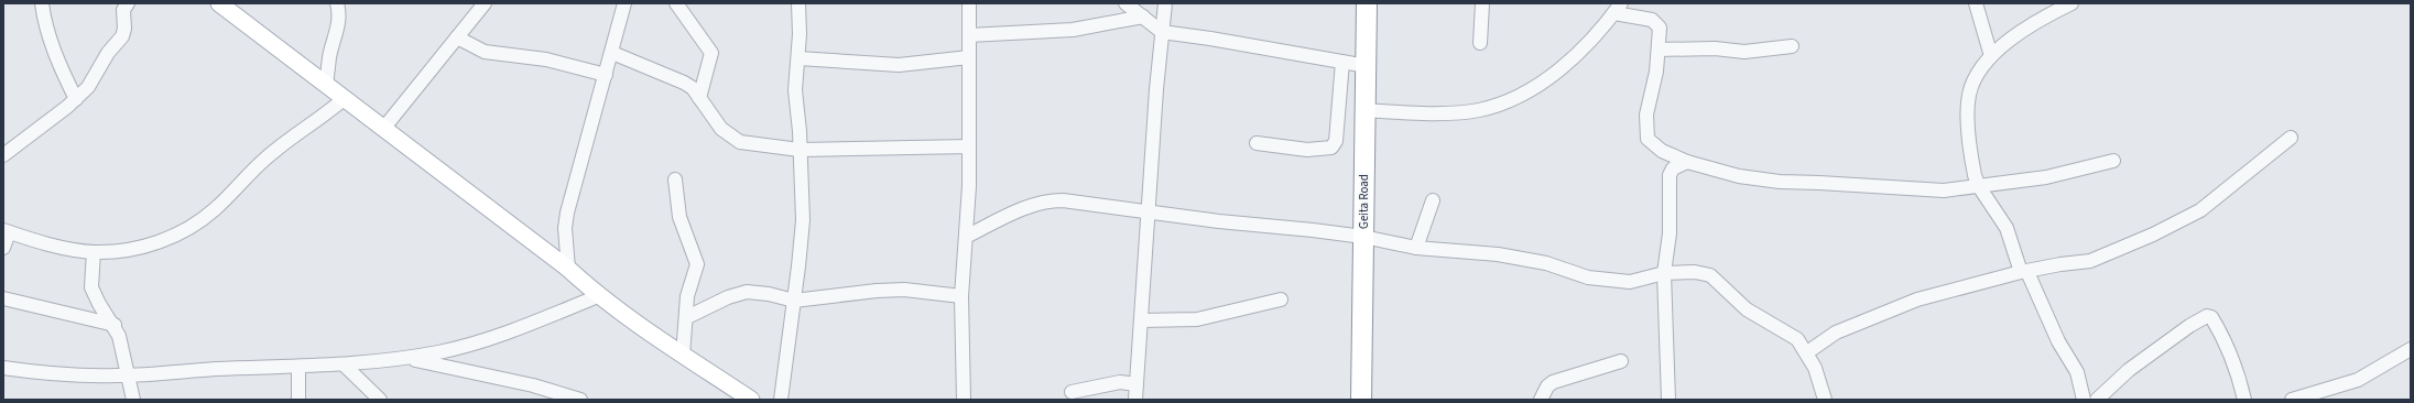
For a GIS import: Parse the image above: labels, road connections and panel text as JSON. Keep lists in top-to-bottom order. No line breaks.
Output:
{"streets":{"highway":["Geita Road"]}}
